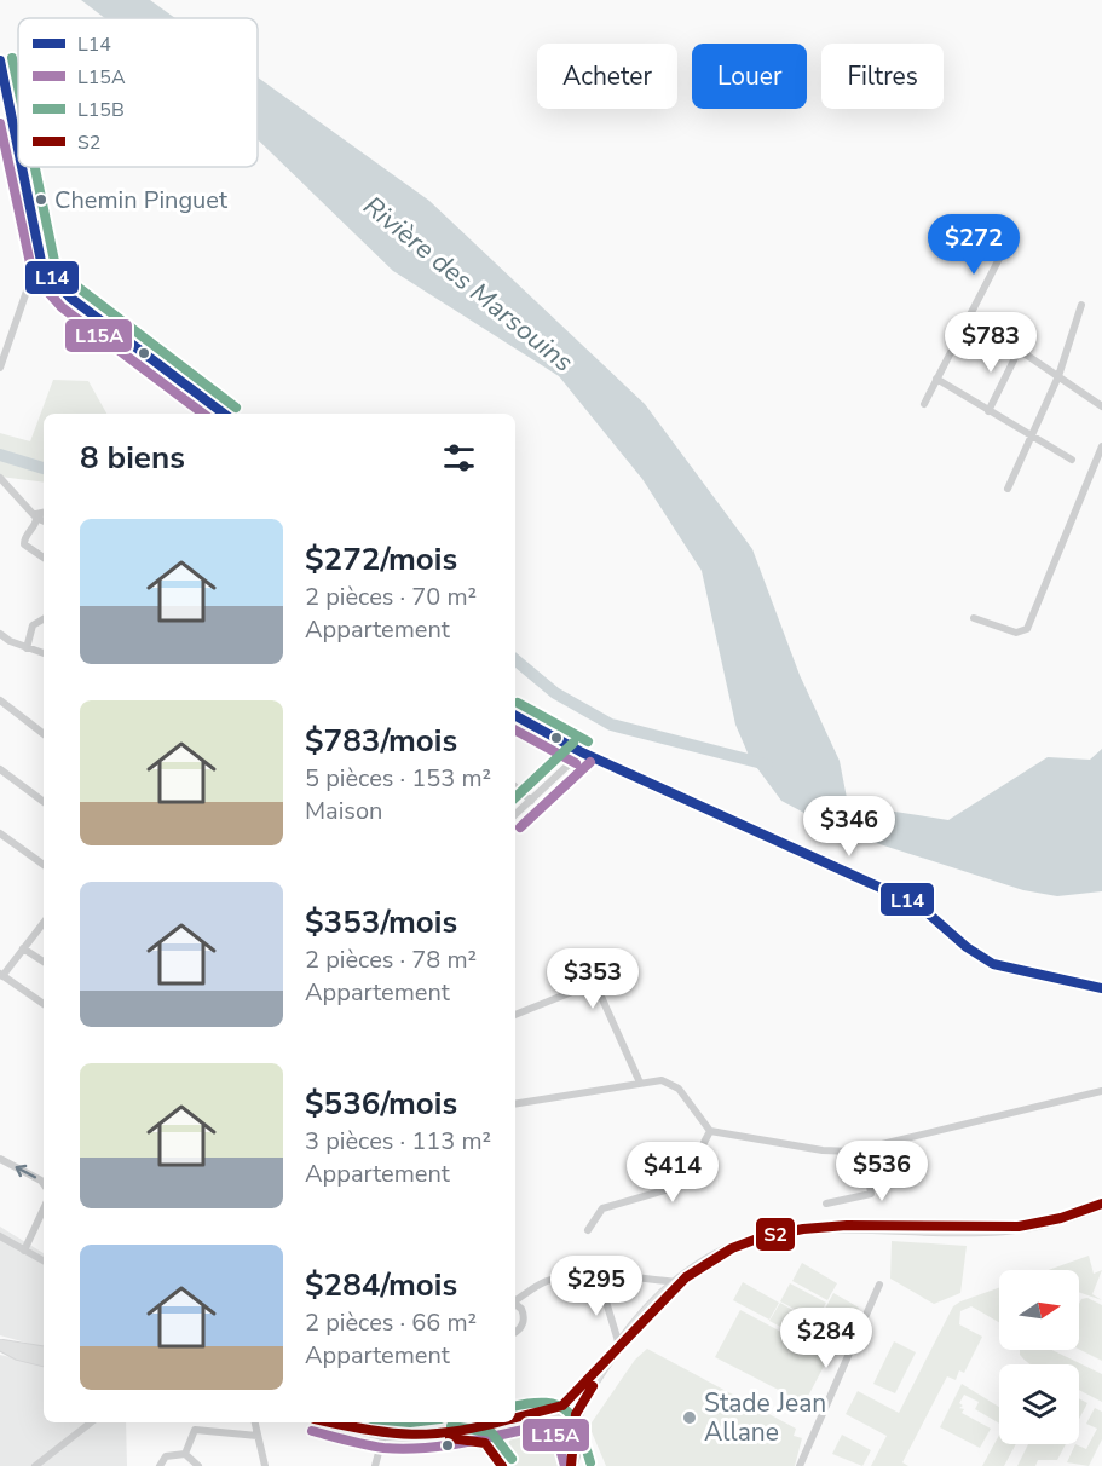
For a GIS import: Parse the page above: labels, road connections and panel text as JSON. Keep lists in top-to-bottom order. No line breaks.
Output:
{"water":["Rivière des Marsouins"],"places":["Chemin Pinguet","Stade Jean Allane"],"lines":["transit line L15B","transit line L14","transit line L15A","transit line S2"],"legend":["L14","L15A","L15B","S2"],"north":"right","page":{"chip":["Acheter","Louer","Filtres"],"price":["$272","$783","$346","$353","$536","$414","$295","$284"],"heading":"8 biens","list":[{"name":"$272/mois","note":"2 pièces · 70 m² · Appartement"},{"name":"$783/mois","note":"5 pièces · 153 m² · Maison"},{"name":"$353/mois","note":"2 pièces · 78 m² · Appartement"},{"name":"$536/mois","note":"3 pièces · 113 m² · Appartement"},{"name":"$284/mois","note":"2 pièces · 66 m² · Appartement"}]}}
